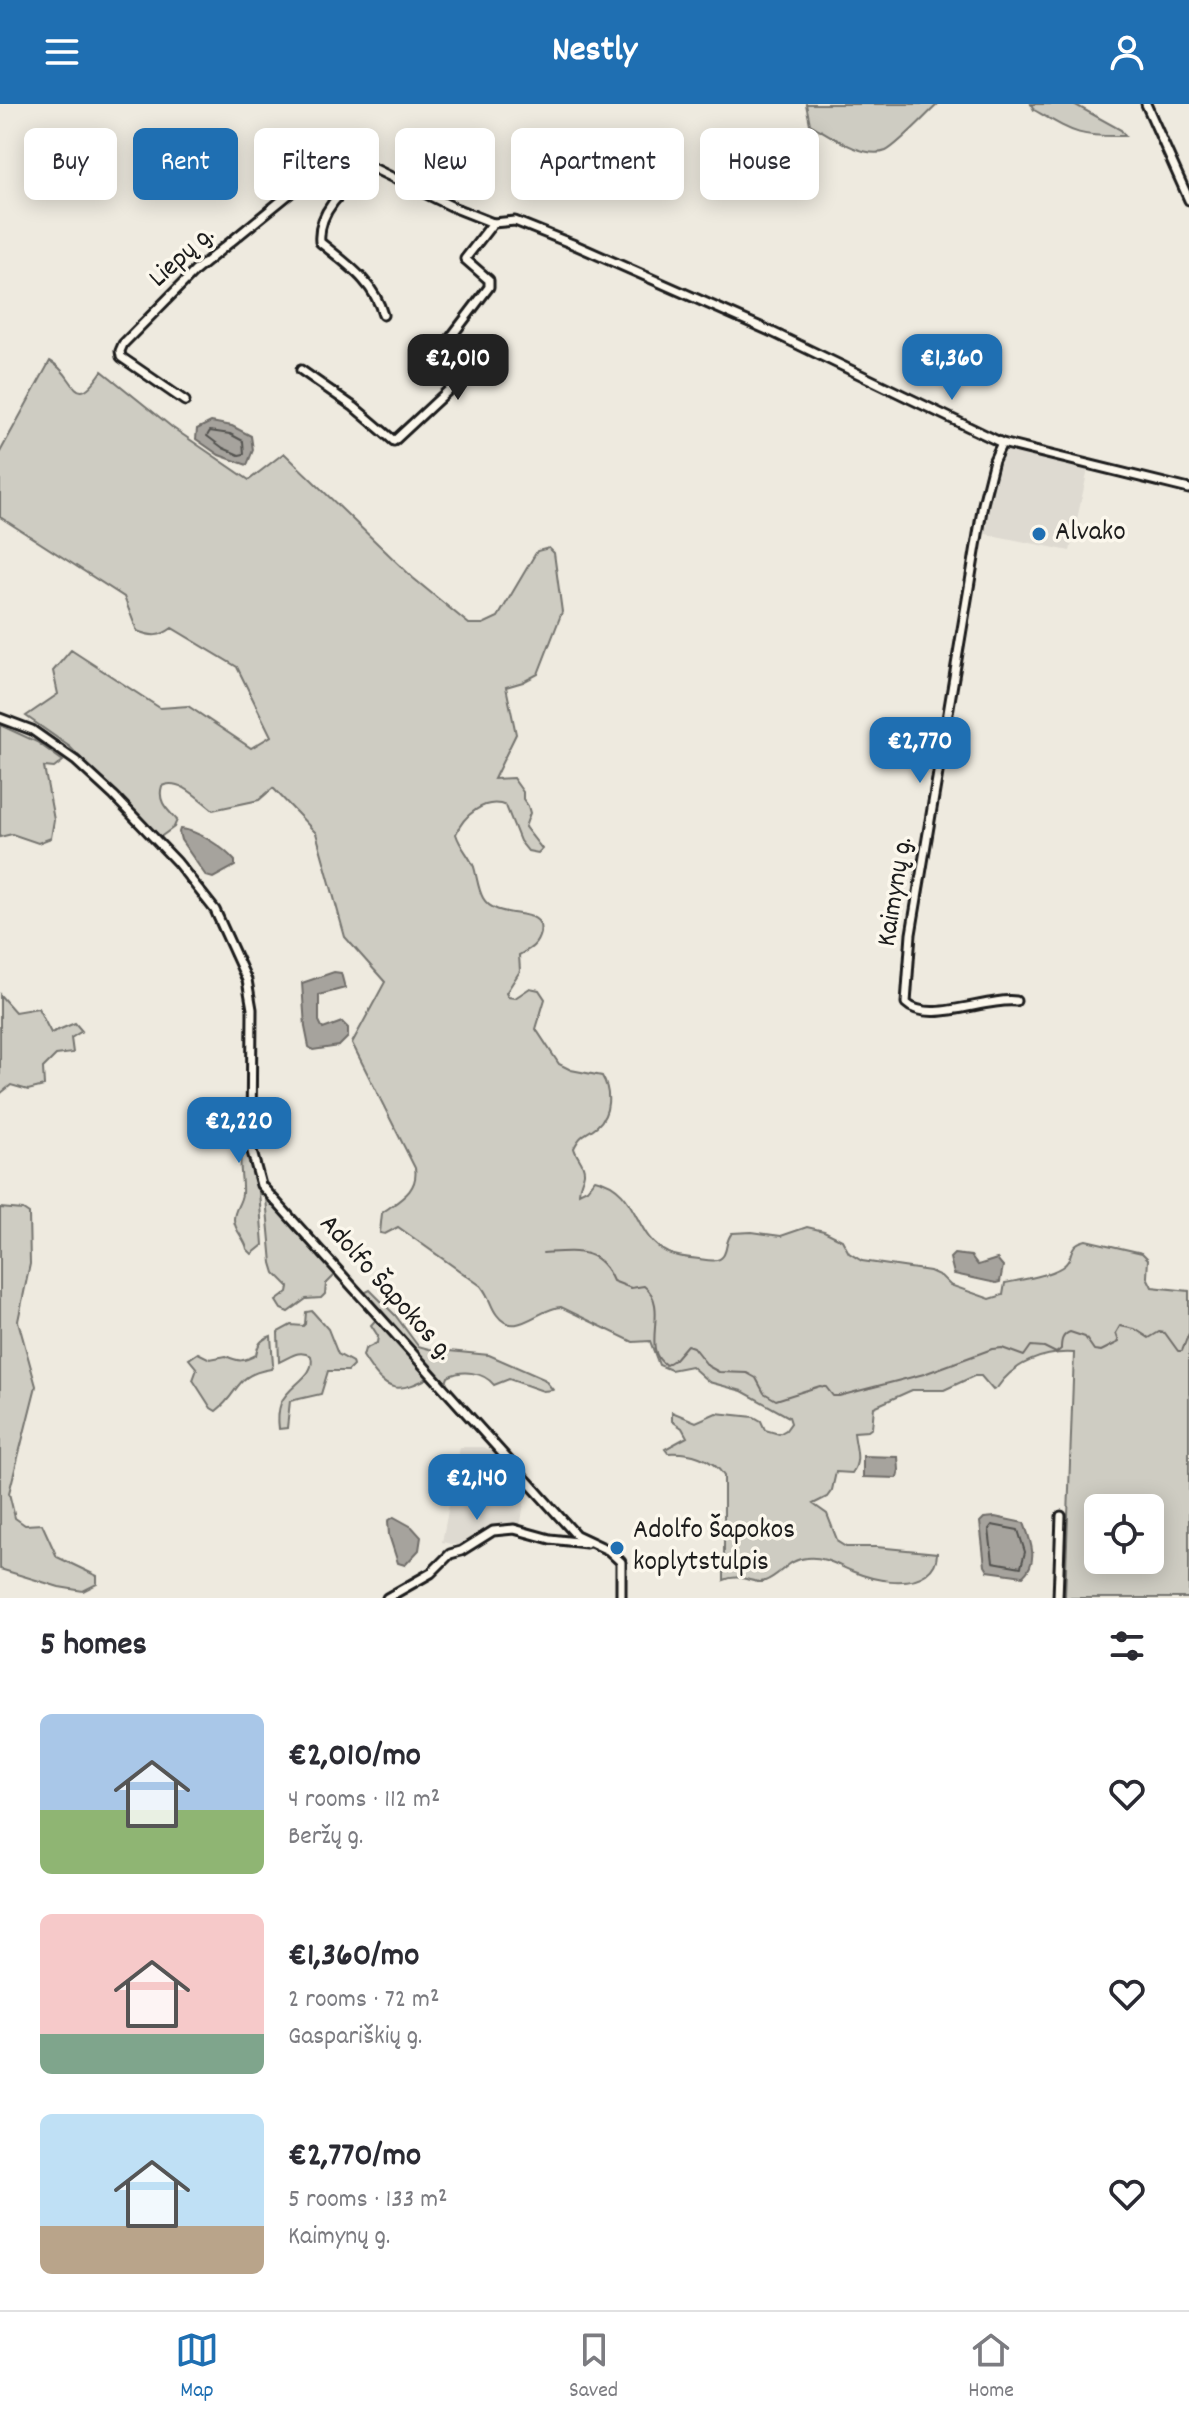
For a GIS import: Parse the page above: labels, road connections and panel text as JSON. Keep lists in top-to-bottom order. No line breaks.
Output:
{"streets":{"street":["Liepų g.","Kaimynų g.","Adolfo Šapokos g."]},"places":["Alvako","Adolfo Šapokos koplytstulpis"],"page":{"header":"Nestly","chip":["Buy","Rent","Filters","New","Apartment","House"],"price":["€2,010","€1,360","€2,770","€2,220","€2,140"],"heading":"5 homes","list":[{"name":"€2,010/mo","note":"4 rooms · 112 m² · Beržų g."},{"name":"€1,360/mo","note":"2 rooms · 72 m² · Gaspariškių g."},{"name":"€2,770/mo","note":"5 rooms · 133 m² · Kaimynų g."}],"tabs":["Map","Saved","Home"]}}
